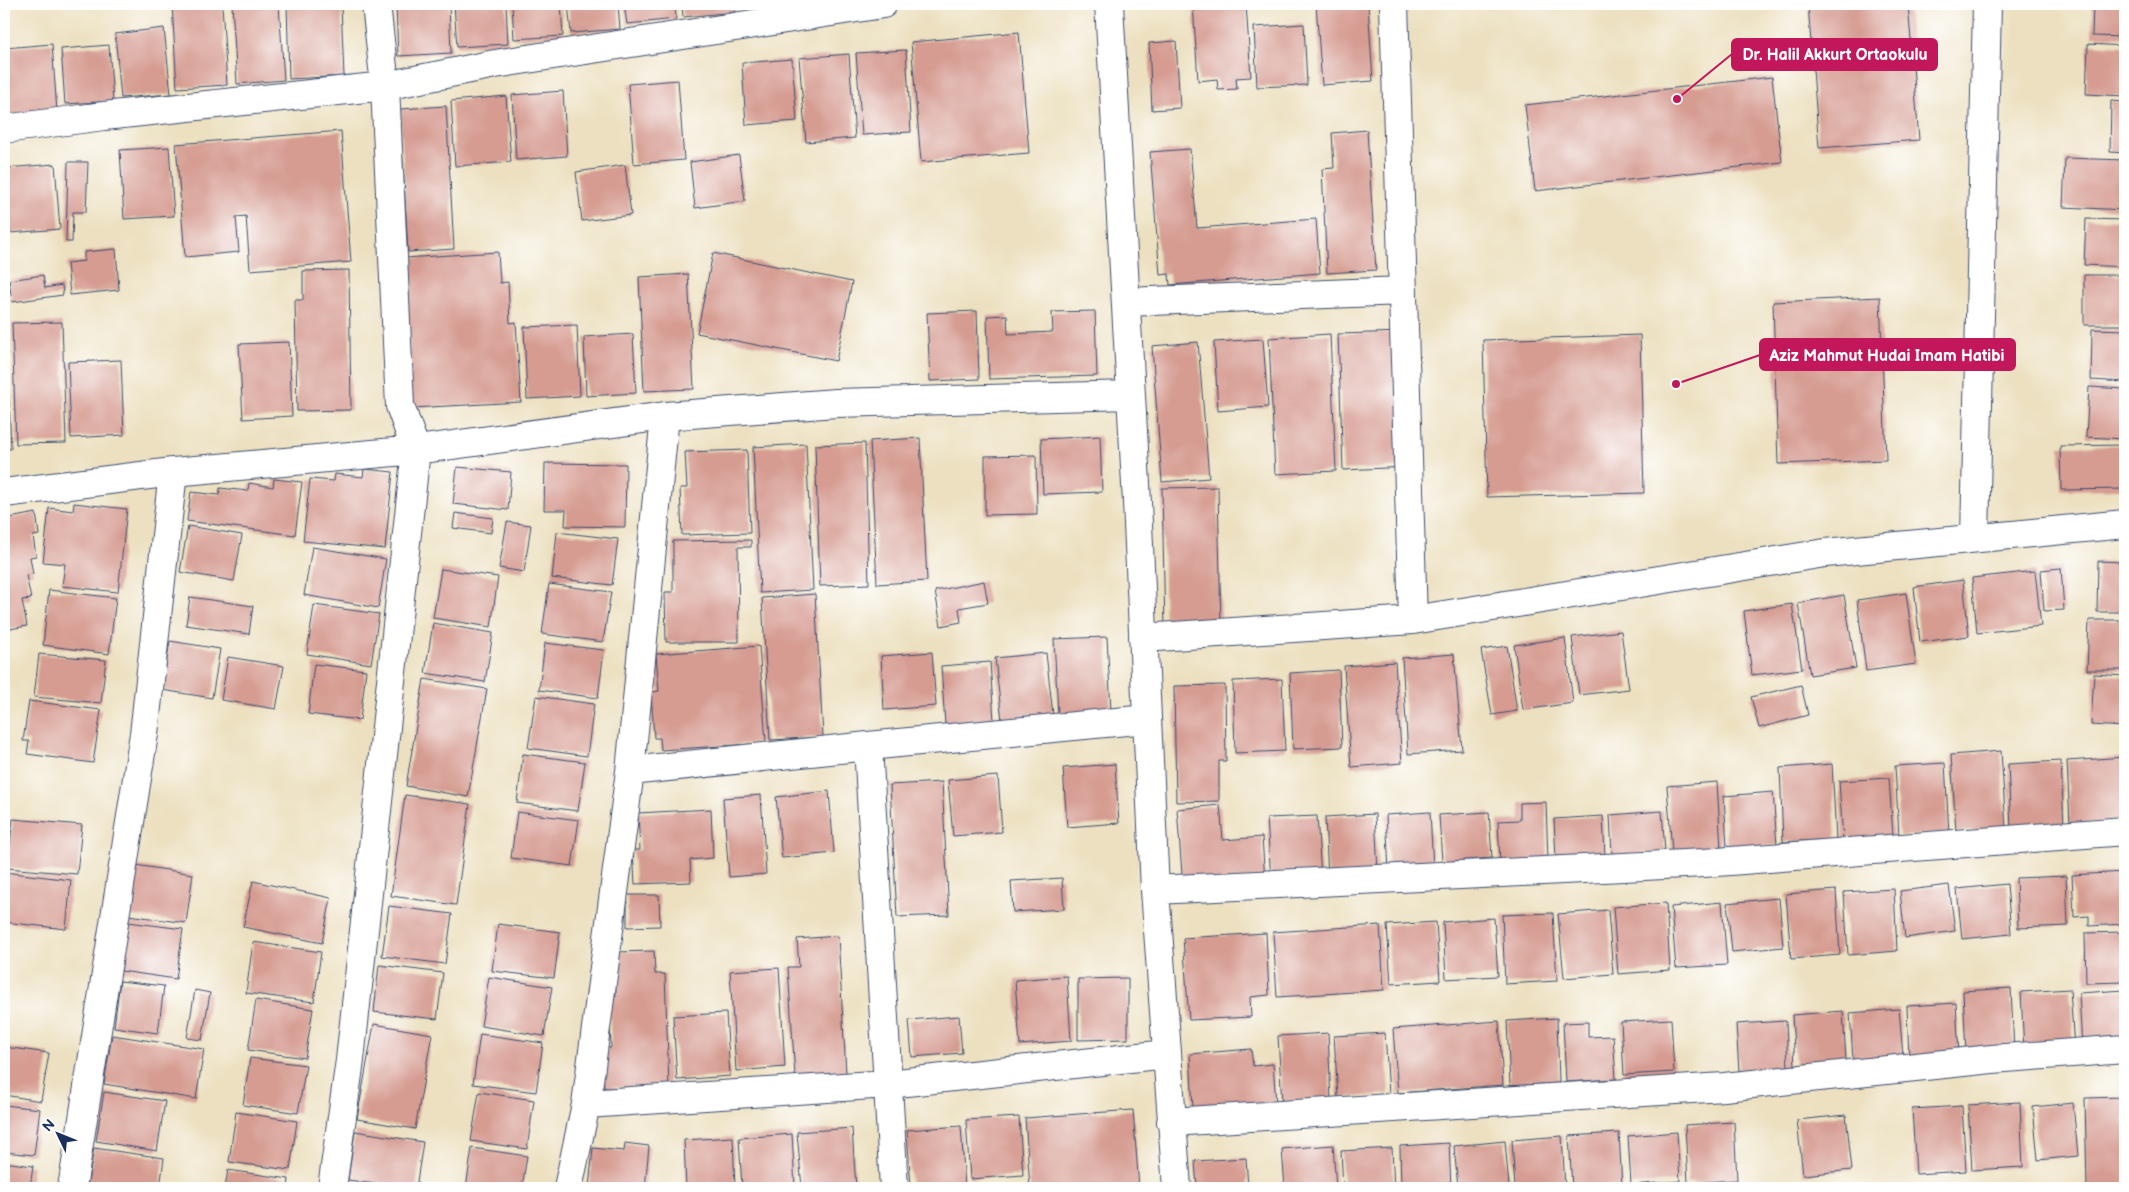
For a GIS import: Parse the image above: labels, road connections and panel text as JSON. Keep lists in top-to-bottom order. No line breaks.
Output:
{"places":["Dr. Halil Akkurt Ortaokulu","Aziz Mahmut Hudai Imam Hatibi"],"north":"top left"}
